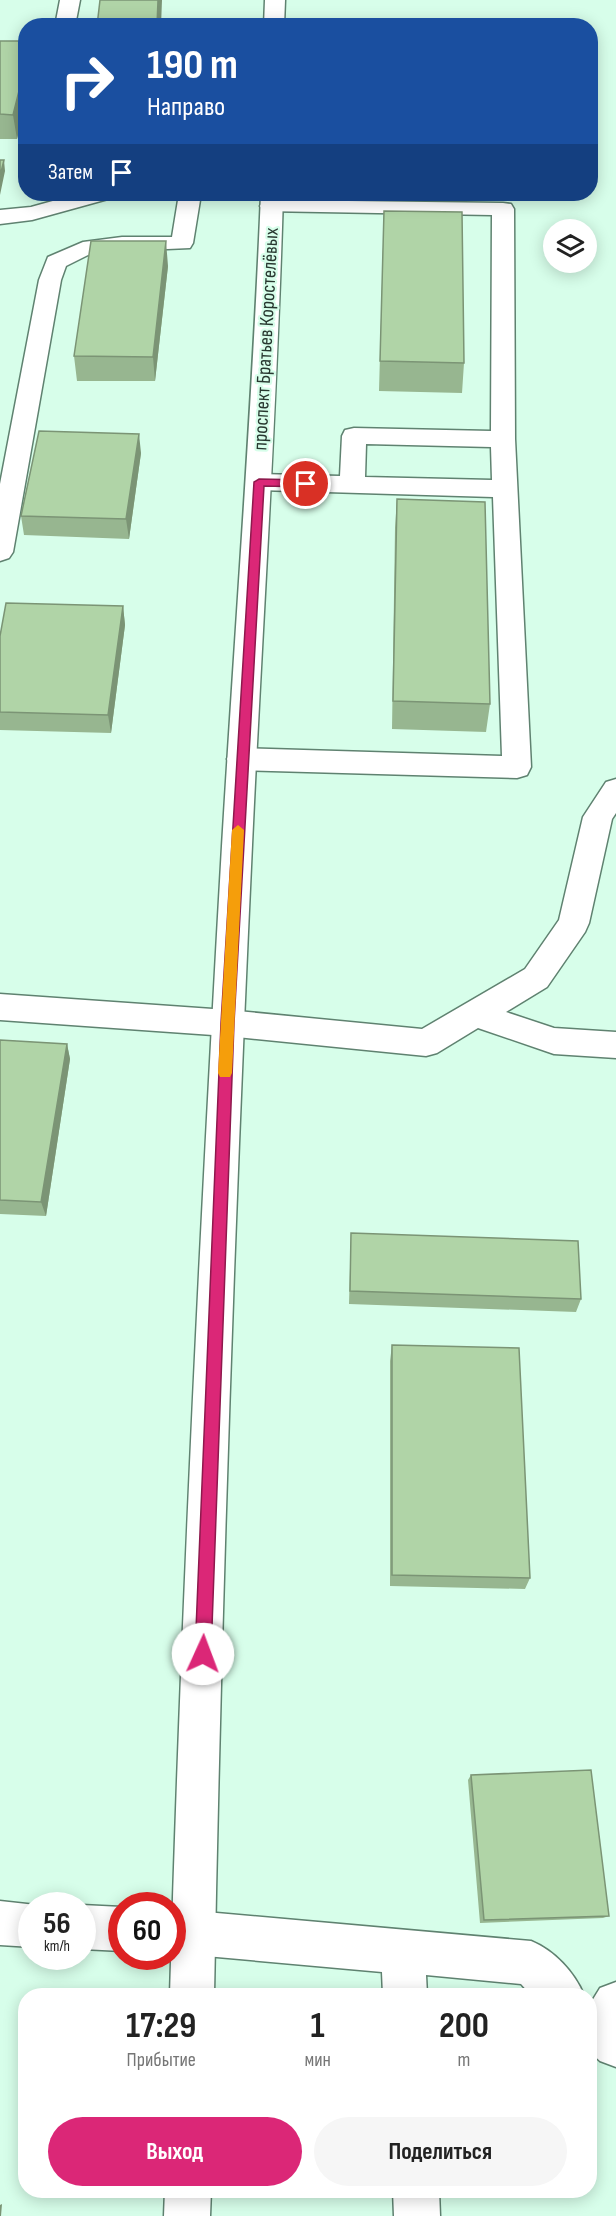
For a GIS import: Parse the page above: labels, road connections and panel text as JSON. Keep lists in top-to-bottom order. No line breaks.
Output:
{"streets":{"main road":["проспект Братьев Коростелёвых"]},"page":{"turn":["190 m","Направо"],"then":"Затем","speed":"56 km/h","limit":"60","eta":["17:29","Прибытие","1","мин","200","m"],"buttons":["Выход","Поделиться"]}}
